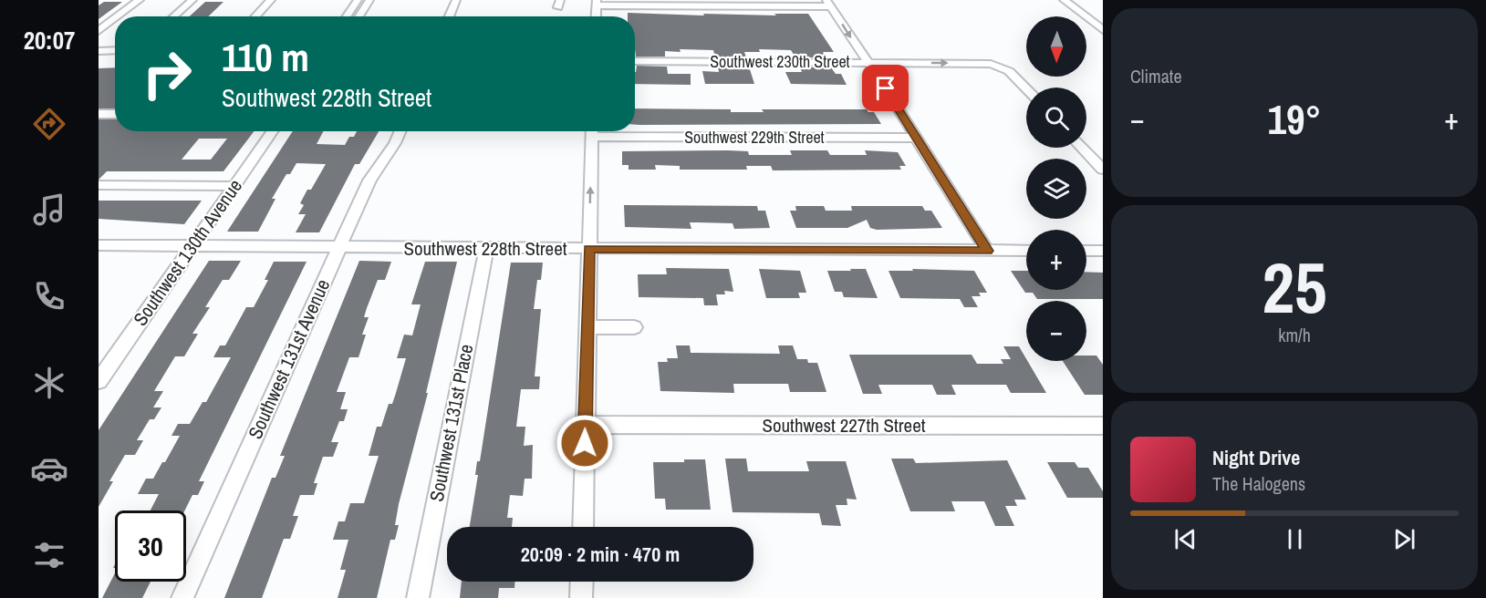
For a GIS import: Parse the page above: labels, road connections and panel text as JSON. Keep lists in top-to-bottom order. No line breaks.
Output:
{"streets":{"street":["Southwest 230th Street","Southwest 229th Street","Southwest 228th Street","Southwest 130th Avenue","Southwest 131st Avenue","Southwest 131st Place","Southwest 227th Street"]},"crossings":[["Southwest 228th Street","Southwest 130th Avenue"],["Southwest 228th Street","Southwest 131st Avenue"],["Southwest 228th Street","Southwest 131st Place"]],"one_way":["Southwest 230th Street"],"north":"bottom","page":{"tabs":"20:07","tile":["Climate",["25","km/h"]],"map_buttons":["+","−"],"turn":["110 m","Southwest 228th Street"],"heat":["−","19°","+"],"song":["Night Drive","The Halogens"],"limit":"30","trip":"20:09 · 2 min · 470 m"}}
